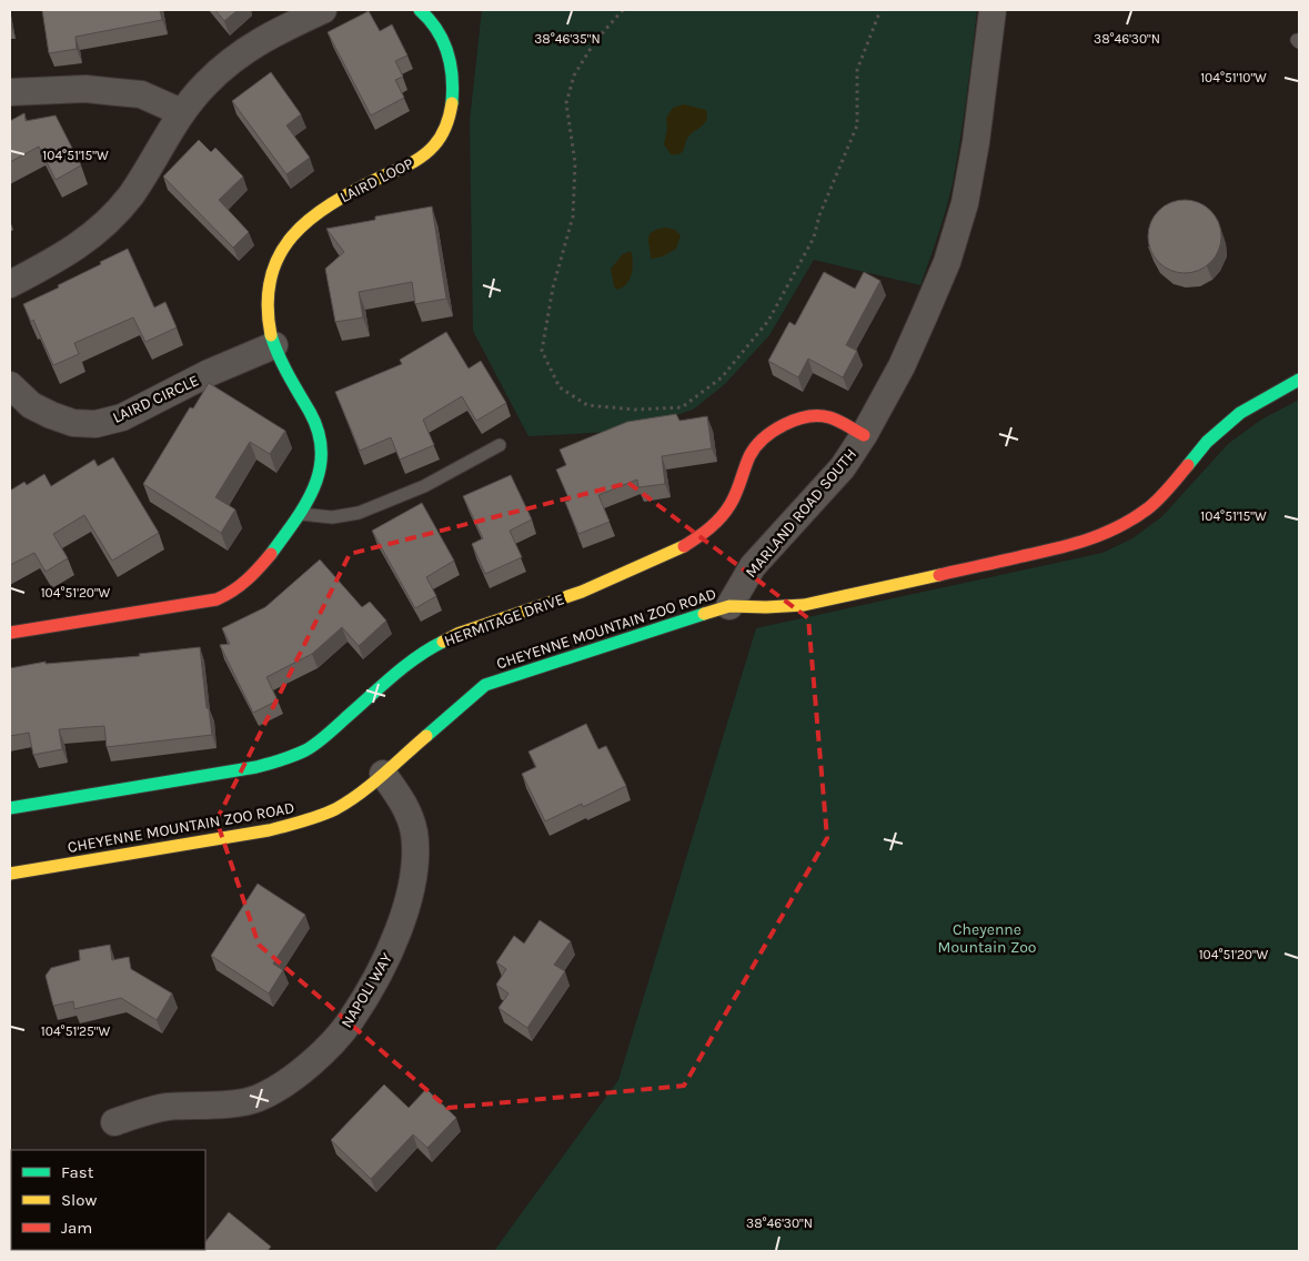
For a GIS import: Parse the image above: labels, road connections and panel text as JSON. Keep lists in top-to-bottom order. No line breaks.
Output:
{"streets":{"street":["LAIRD LOOP","LAIRD CIRCLE","MARLAND ROAD SOUTH","HERMITAGE DRIVE","CHEYENNE MOUNTAIN ZOO ROAD","NAPOLI WAY"]},"crossings":[["LAIRD LOOP","LAIRD CIRCLE"],["MARLAND ROAD SOUTH","HERMITAGE DRIVE"],["MARLAND ROAD SOUTH","CHEYENNE MOUNTAIN ZOO ROAD"],["CHEYENNE MOUNTAIN ZOO ROAD","NAPOLI WAY"]],"parks":["Cheyenne Mountain Zoo"],"legend":["Fast","Slow","Jam"],"coordinates":["38°46'35\"N","38°46'30\"N","104°51'10\"W","104°51'15\"W","104°51'20\"W","104°51'25\"W"]}
